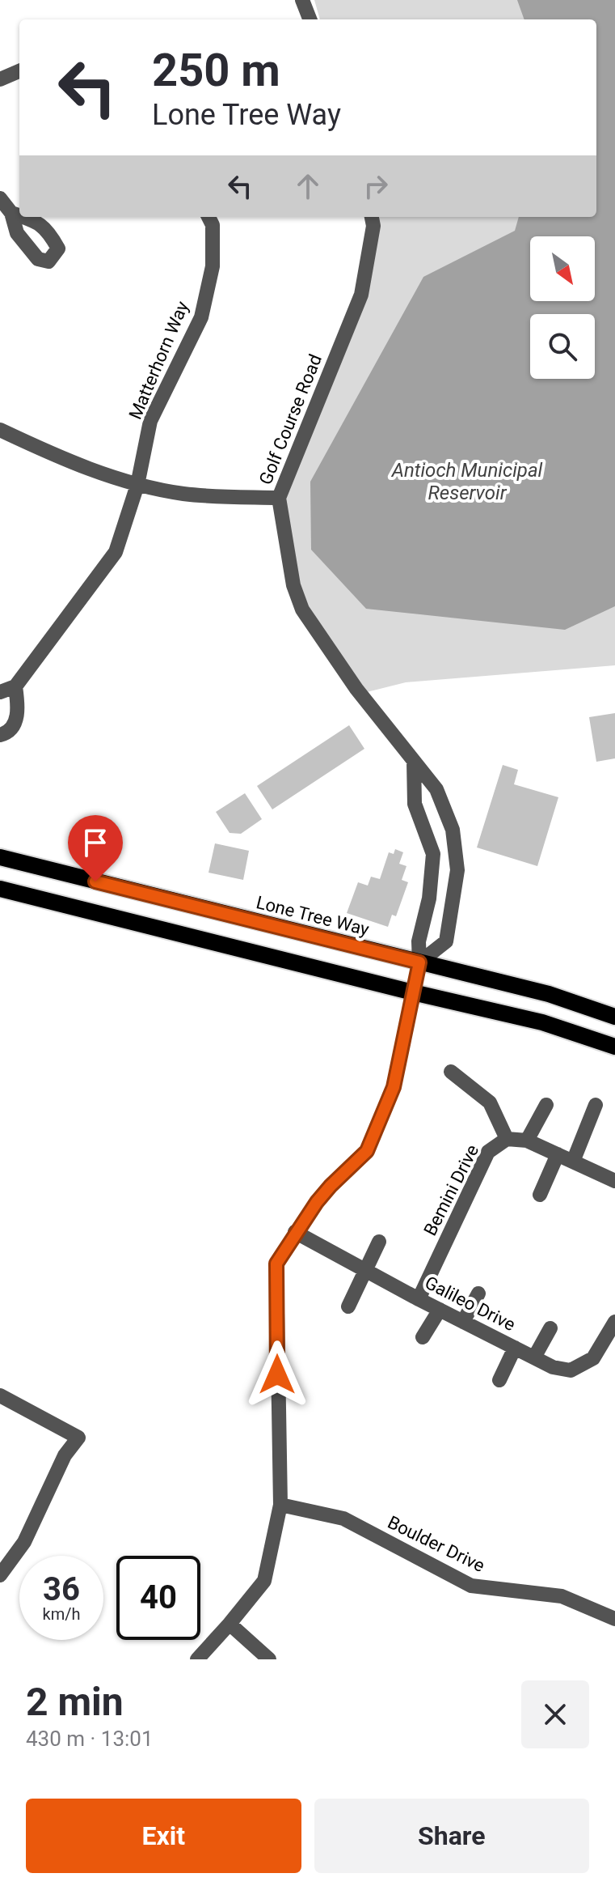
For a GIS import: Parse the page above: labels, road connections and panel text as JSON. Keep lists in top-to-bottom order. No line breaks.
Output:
{"streets":{"main road":["Lone Tree Way"],"street":["Matterhorn Way","Golf Course Road","Bemini Drive","Galileo Drive","Boulder Drive"]},"crossings":[["Golf Course Road","Lone Tree Way"],["Bemini Drive","Galileo Drive"]],"water":["Antioch Municipal Reservoir"],"north":"bottom right","page":{"turn":["250 m","Lone Tree Way"],"speed":"36 km/h","limit":"40","heading":["2 min","430 m · 13:01"],"buttons":["Exit","Share"]}}
